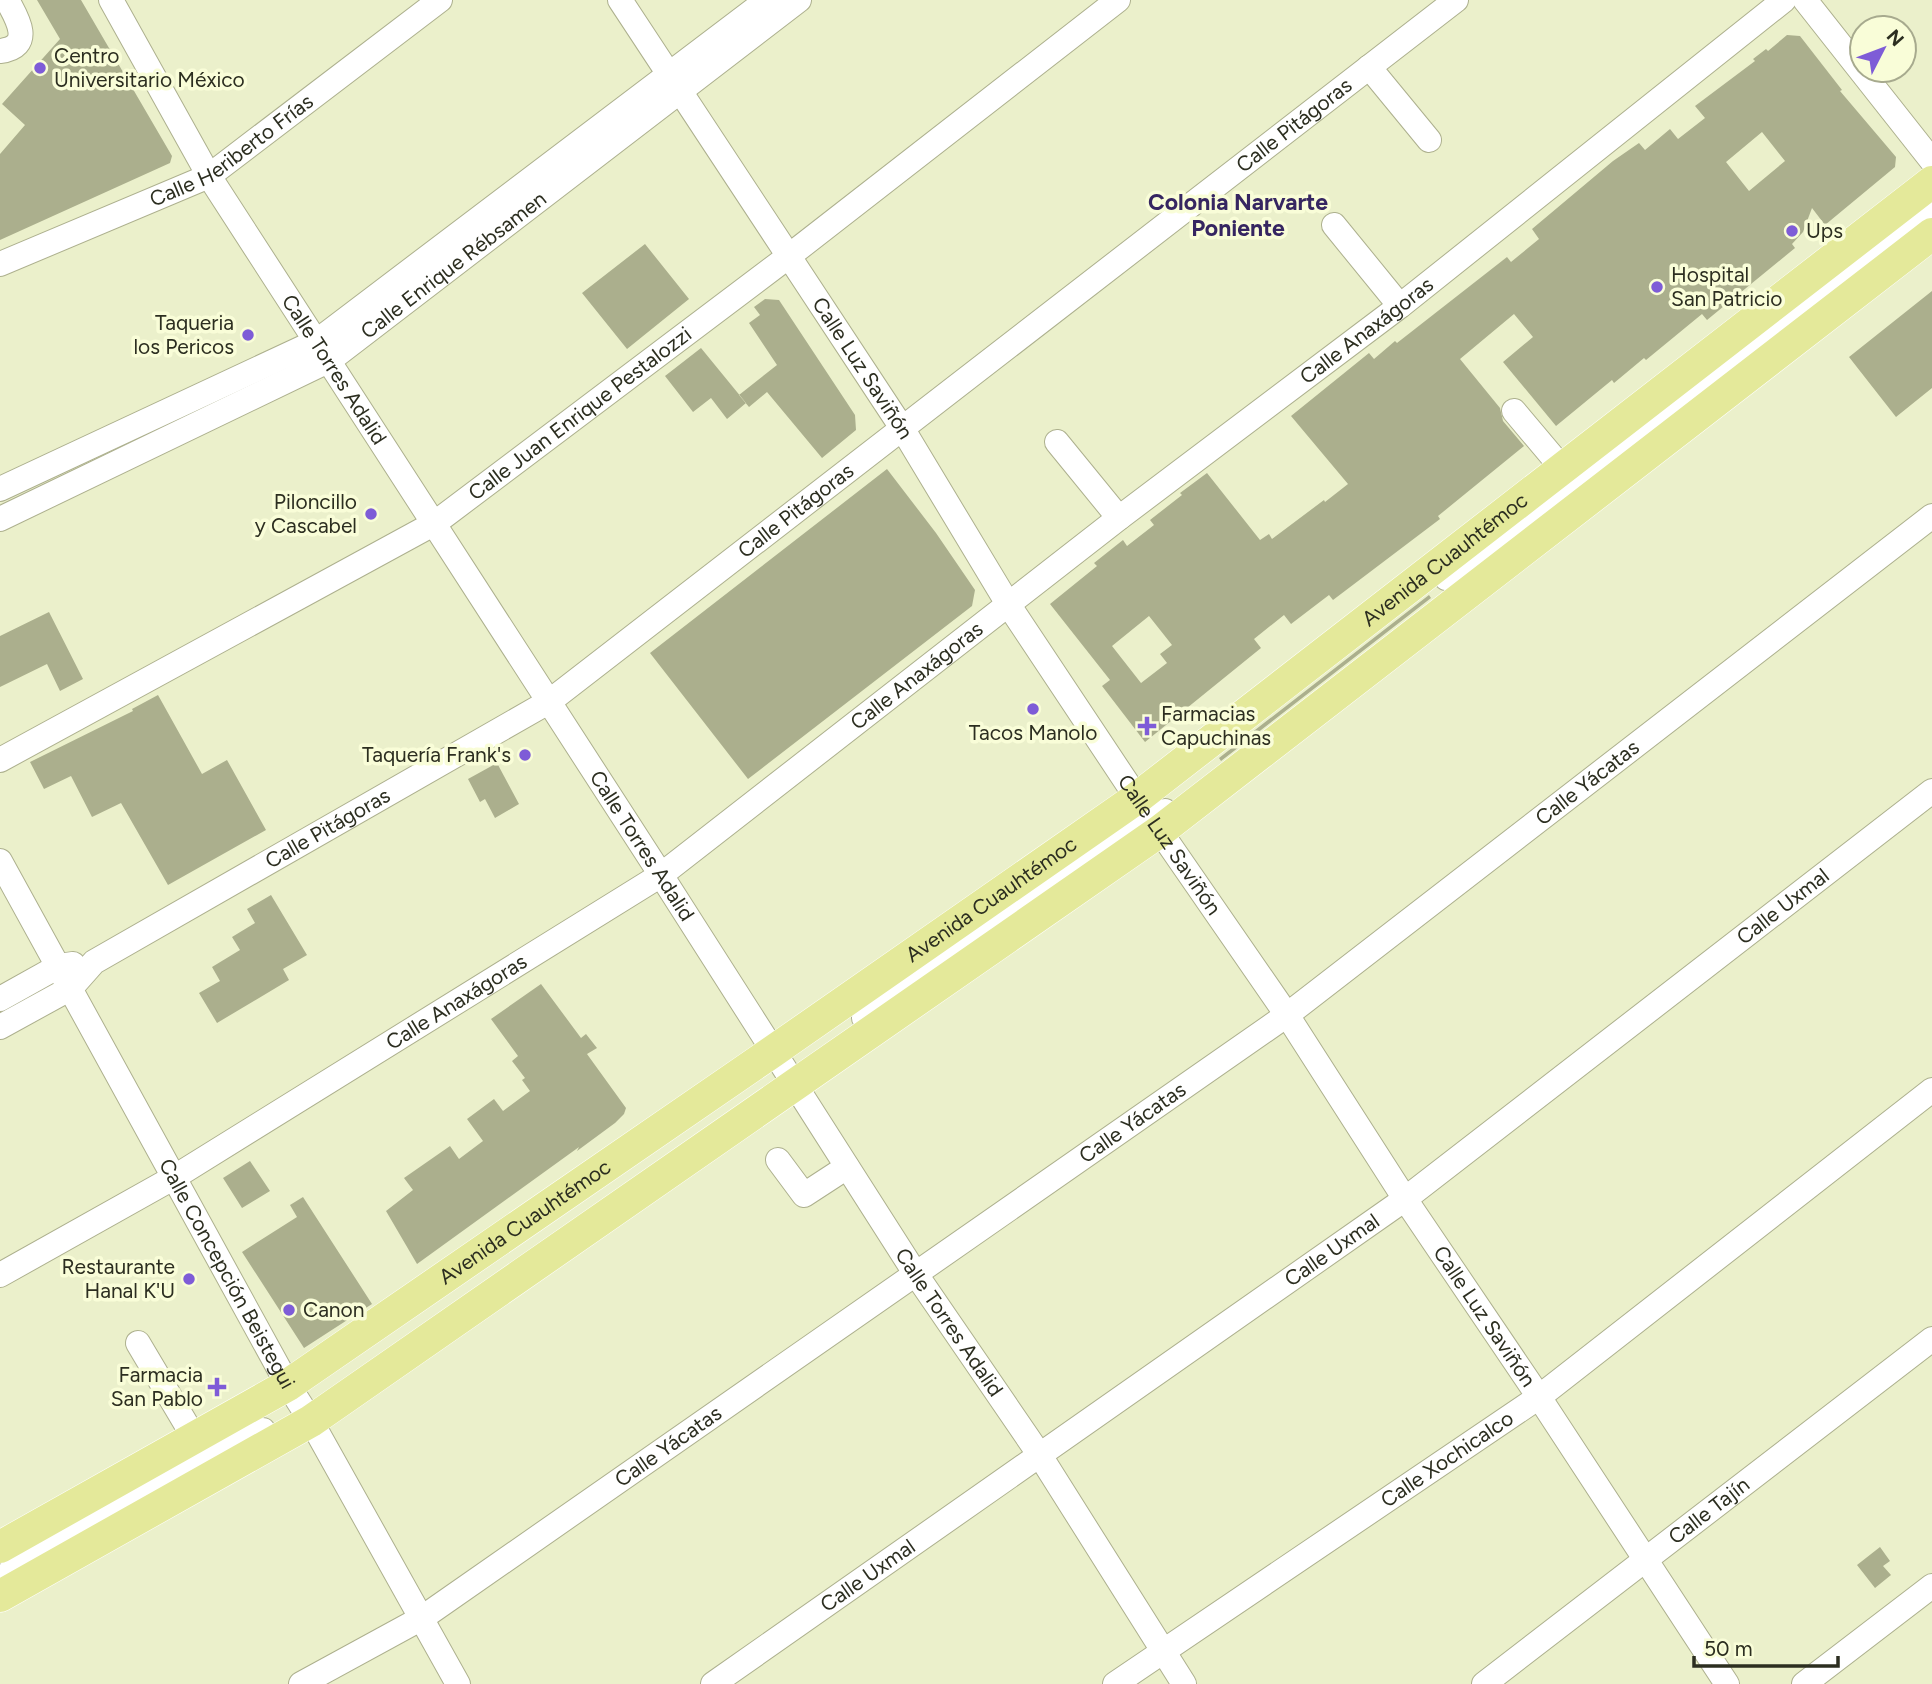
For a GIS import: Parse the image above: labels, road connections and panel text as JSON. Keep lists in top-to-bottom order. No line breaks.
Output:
{"streets":{"main road":["Avenida Cuauhtémoc"],"street":["Calle Pitágoras","Calle Heriberto Frías","Calle Enrique Rébsamen","Calle Anaxágoras","Calle Torres Adalid","Calle Luz Saviñón","Calle Juan Enrique Pestalozzi","Calle Yácatas","Calle Uxmal","Calle Concepción Beistegui","Calle Xochicalco","Calle Tajín"]},"crossings":[["Calle Pitágoras","Calle Torres Adalid"],["Calle Pitágoras","Calle Luz Saviñón"],["Calle Pitágoras","Calle Concepción Beistegui"],["Calle Heriberto Frías","Calle Torres Adalid"],["Calle Enrique Rébsamen","Calle Torres Adalid"],["Calle Enrique Rébsamen","Calle Luz Saviñón"],["Calle Anaxágoras","Calle Torres Adalid"],["Calle Anaxágoras","Calle Luz Saviñón"],["Calle Anaxágoras","Calle Concepción Beistegui"],["Calle Torres Adalid","Calle Juan Enrique Pestalozzi"],["Calle Torres Adalid","Avenida Cuauhtémoc"],["Calle Torres Adalid","Calle Yácatas"],["Calle Torres Adalid","Calle Uxmal"],["Calle Torres Adalid","Calle Xochicalco"],["Calle Luz Saviñón","Calle Juan Enrique Pestalozzi"],["Calle Luz Saviñón","Avenida Cuauhtémoc"],["Calle Luz Saviñón","Calle Yácatas"],["Calle Luz Saviñón","Calle Uxmal"],["Calle Luz Saviñón","Calle Xochicalco"],["Calle Luz Saviñón","Calle Tajín"],["Avenida Cuauhtémoc","Calle Concepción Beistegui"],["Calle Yácatas","Calle Concepción Beistegui"]],"districts":["Colonia Narvarte Poniente"],"places":{"other":["Centro Universitario México","Ups","Hospital San Patricio","Taqueria los Pericos","Piloncillo y Cascabel","Tacos Manolo","Taquería Frank's","Restaurante Hanal K'U","Canon"],"health":["Farmacias Capuchinas","Farmacia San Pablo"]},"scale_bar":"50 m","north":"top right"}
